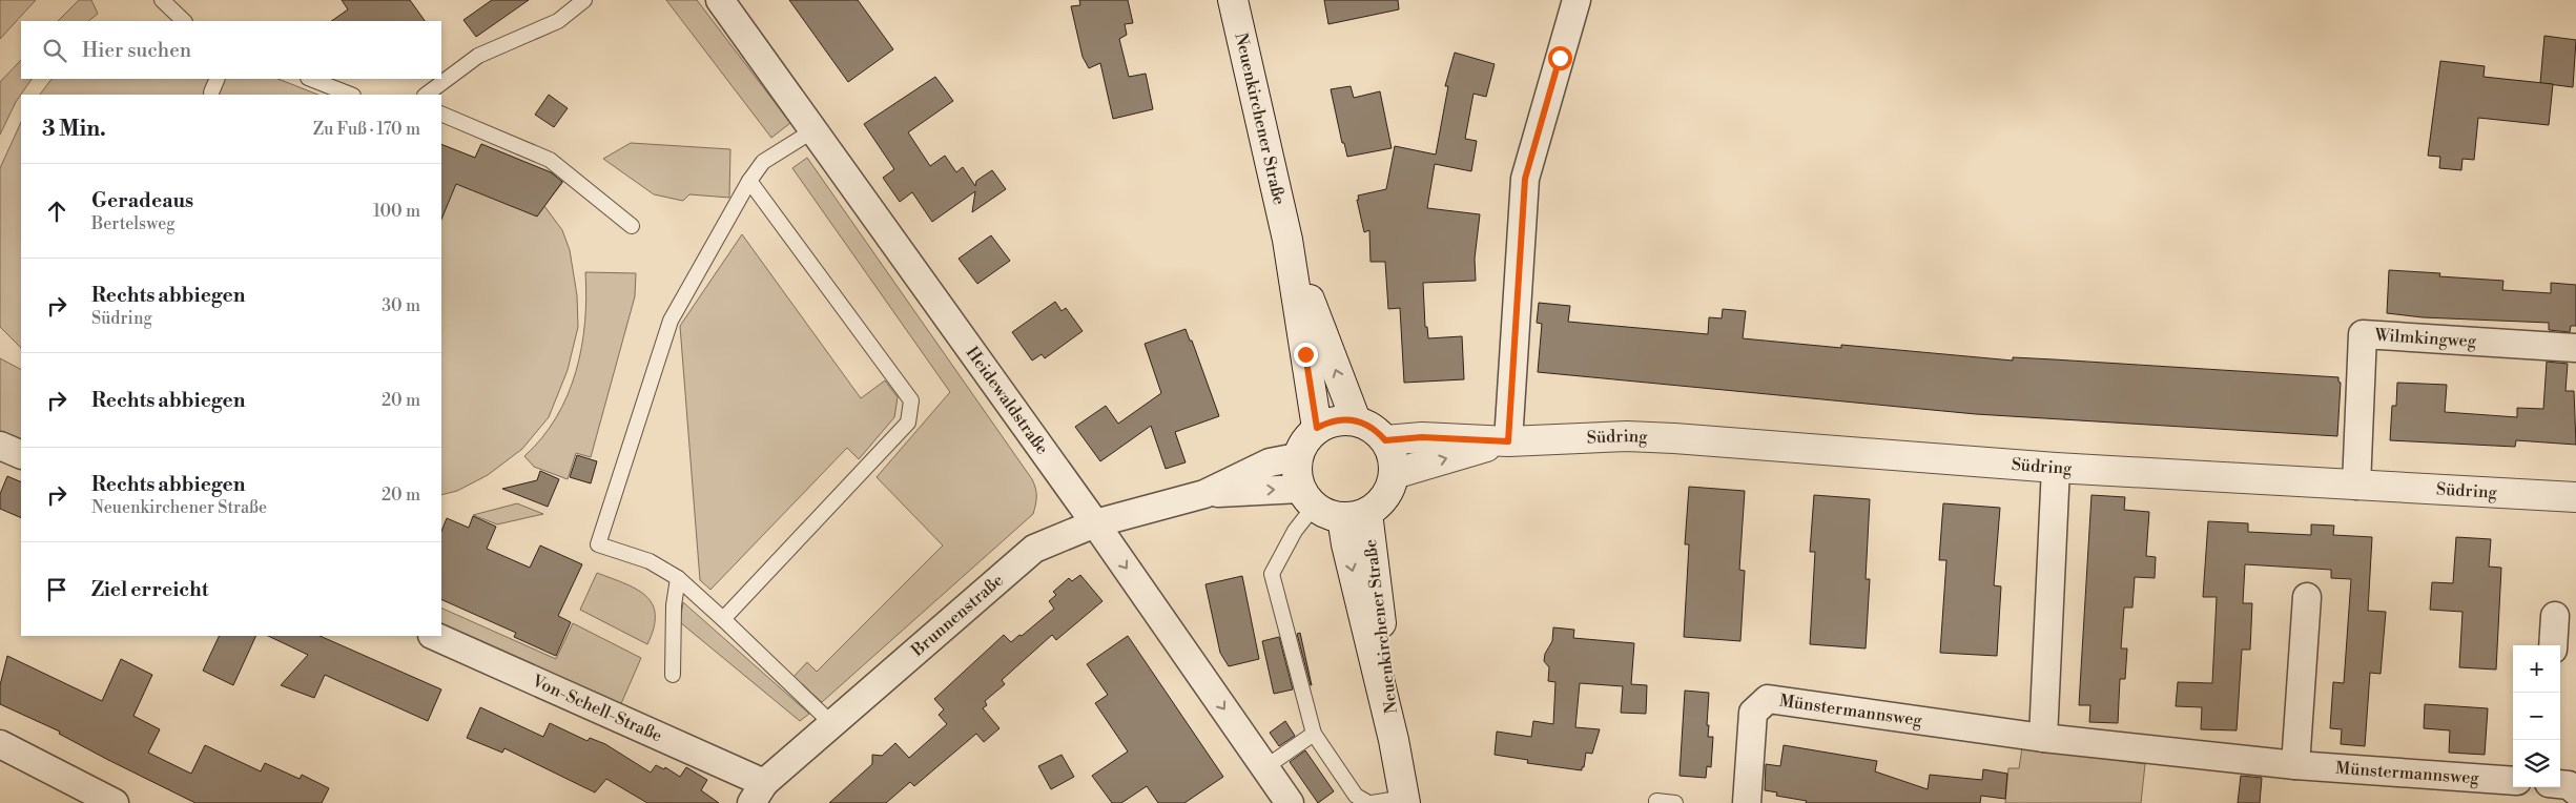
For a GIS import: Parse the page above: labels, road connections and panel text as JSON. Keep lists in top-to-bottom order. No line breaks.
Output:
{"streets":{"street":["Neuenkirchener Straße","Wilmkingweg","Heidewaldstraße","Südring","Brunnenstraße","Von-Schell-Straße","Münstermannsweg"]},"crossings":[["Neuenkirchener Straße","Südring"],["Neuenkirchener Straße","Brunnenstraße"],["Wilmkingweg","Südring"],["Heidewaldstraße","Brunnenstraße"],["Südring","Brunnenstraße"],["Brunnenstraße","Von-Schell-Straße"]],"page":{"search":"Hier suchen","heading":["3 Min.","Zu Fuß · 170 m"],"list":[["Geradeaus","Bertelsweg","100 m"],["Rechts abbiegen","Südring","30 m"],["Rechts abbiegen","20 m"],["Rechts abbiegen","Neuenkirchener Straße","20 m"],"Ziel erreicht"],"map_buttons":["+","−"]}}
